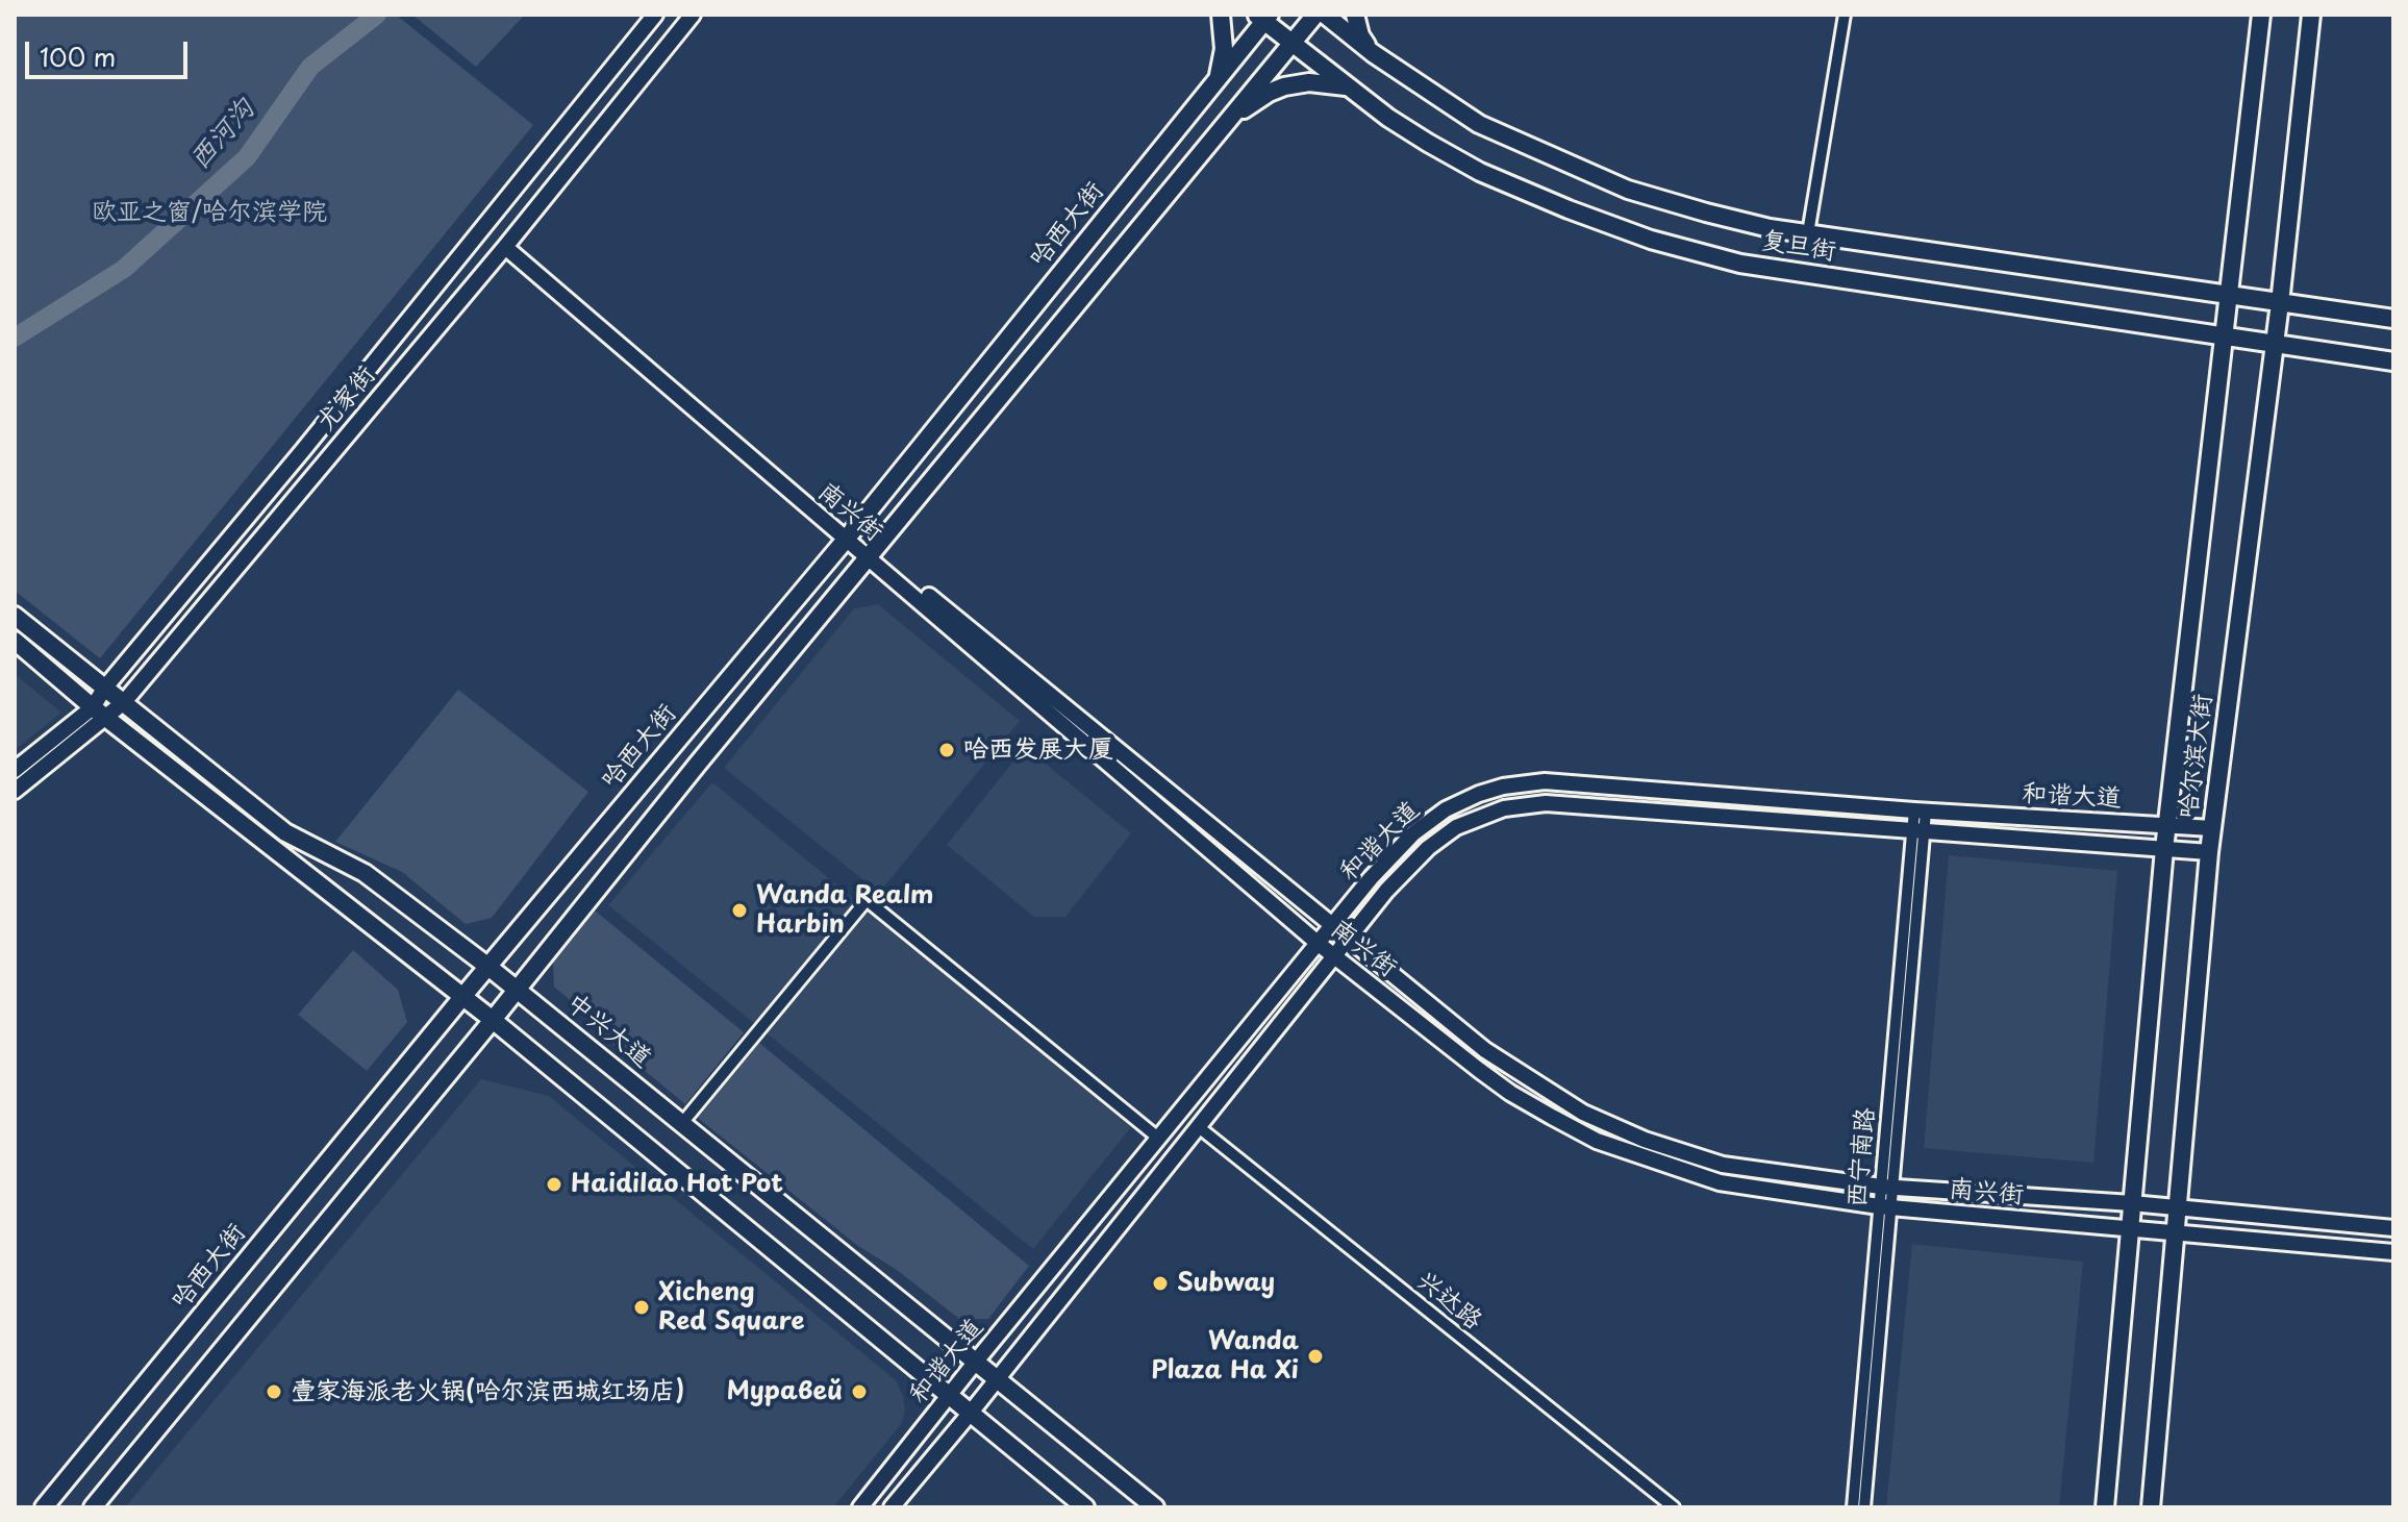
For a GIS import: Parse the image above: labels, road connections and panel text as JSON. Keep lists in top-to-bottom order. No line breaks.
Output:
{"streets":{"main road":["哈西大街","复旦街","尤家街","南兴街","哈尔滨大街","和谐大道","中兴大道"],"street":["西宁南路","兴达路"]},"crossings":[["哈西大街","复旦街"],["哈西大街","南兴街"],["哈西大街","中兴大道"],["复旦街","哈尔滨大街"],["尤家街","南兴街"],["尤家街","中兴大道"],["南兴街","哈尔滨大街"],["南兴街","和谐大道"],["南兴街","西宁南路"],["哈尔滨大街","和谐大道"],["和谐大道","中兴大道"],["和谐大道","西宁南路"],["和谐大道","兴达路"]],"water":["西河沟"],"parks":["欧亚之窗/哈尔滨学院"],"places":["哈西发展大厦","Wanda Realm Harbin","Haidilao Hot Pot","Subway","Xicheng Red Square","Wanda Plaza Ha Xi","壹家海派老火锅(哈尔滨西城红场店)","Муравей"],"scale_bar":"100 m"}
